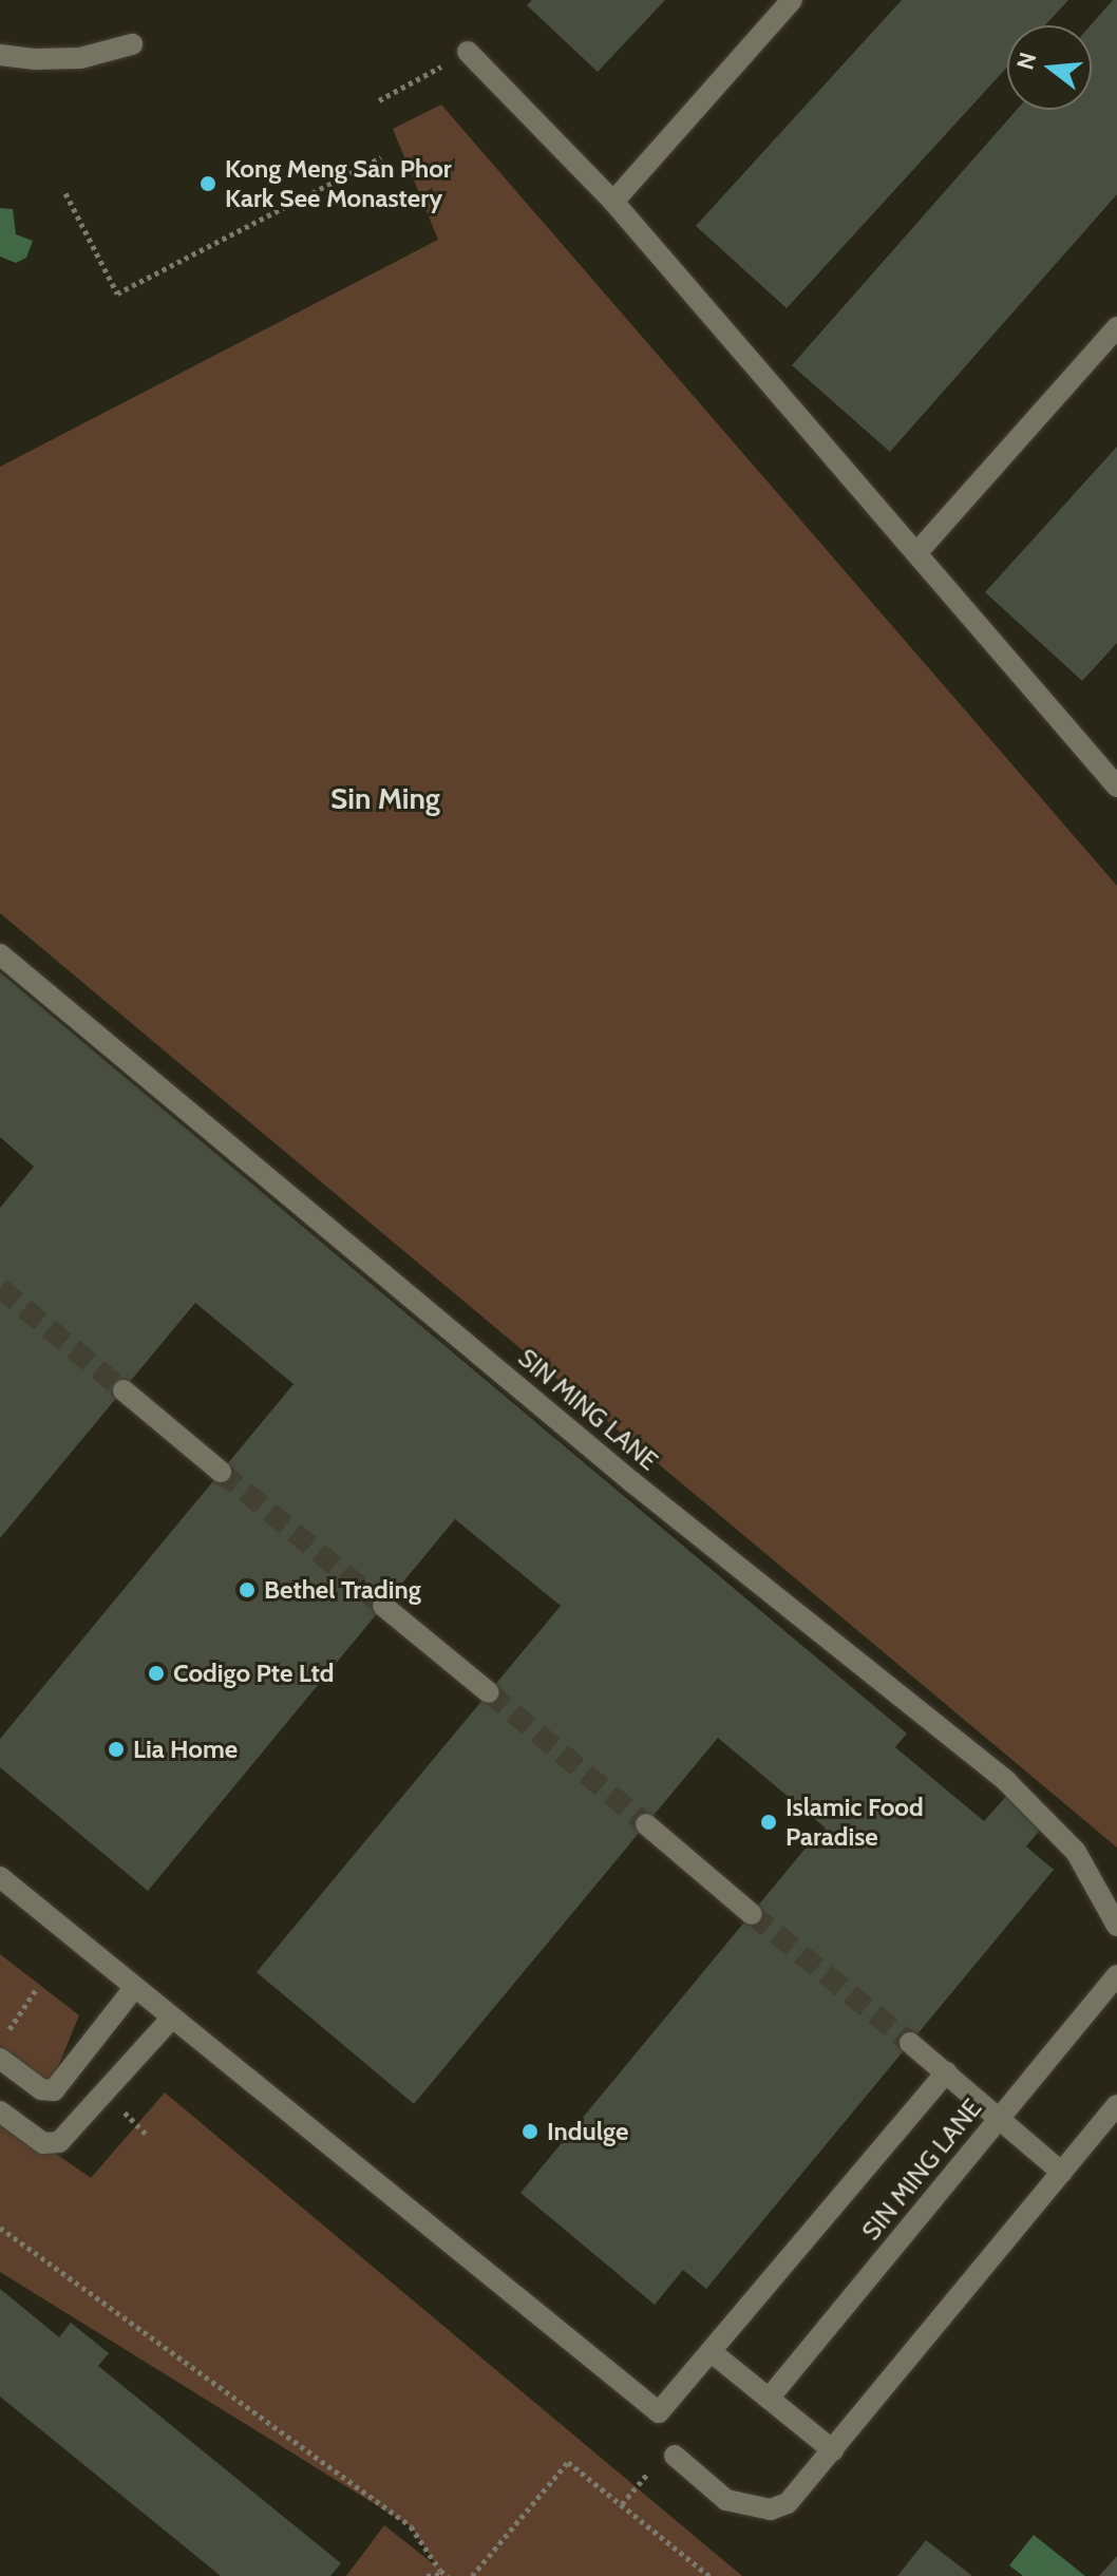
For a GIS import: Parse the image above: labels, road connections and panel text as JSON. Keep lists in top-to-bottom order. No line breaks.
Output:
{"streets":{"street":["SIN MING LANE"]},"districts":["Sin Ming"],"places":["Kong Meng San Phor Kark See Monastery","Bethel Trading","Codigo Pte Ltd","Lia Home","Islamic Food Paradise","Indulge"],"north":"left"}
